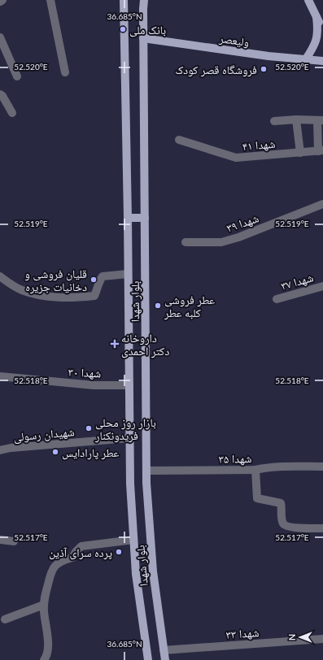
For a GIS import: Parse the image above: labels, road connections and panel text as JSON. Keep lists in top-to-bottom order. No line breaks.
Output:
{"streets":{"main road":["ولیعصر","بلوار شهدا"],"street":["شهدا ۴۱","شهدا ۳۹","شهدا ۳۷","شهدا ۳۰","شهیدان رسولی","شهدا ۳۵","شهدا ۳۳"]},"crossings":[["ولیعصر","بلوار شهدا"],["بلوار شهدا","شهدا ۳۰"],["بلوار شهدا","شهیدان رسولی"],["بلوار شهدا","شهدا ۳۵"],["بلوار شهدا","شهدا ۳۳"]],"places":{"other":["بانک ملی","فروشگاه قصر کودک","قلیان فروشی و دخانیات جزیره","عطر فروشی کلبه عطر","بازار روز محلی فریدونکنار","عطر پارادایس","پرده سرای آذین"],"health":["داروخانه دکتر احمدی"]},"north":"left","coordinates":["36.685°N","52.520°E","52.519°E","52.518°E","52.517°E"]}
